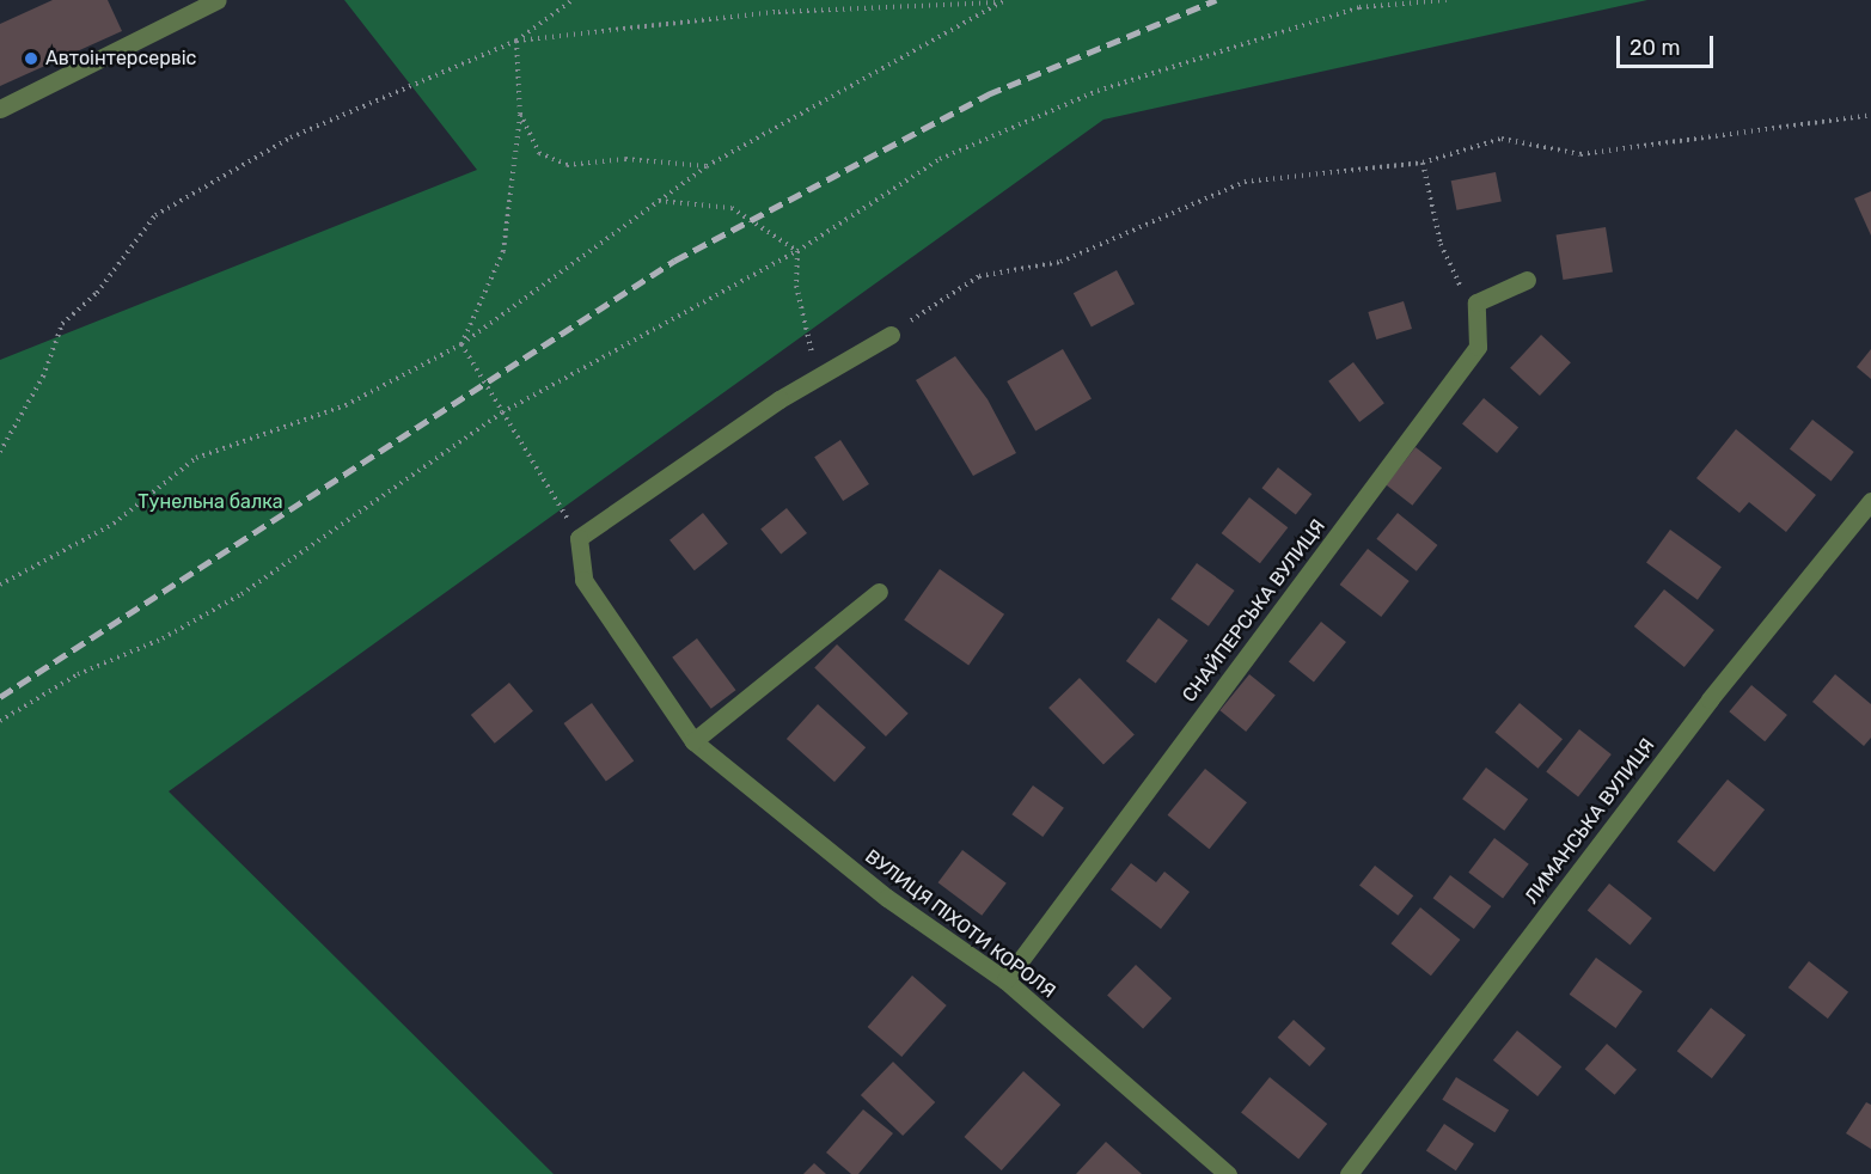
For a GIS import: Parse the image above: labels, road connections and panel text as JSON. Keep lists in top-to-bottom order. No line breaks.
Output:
{"streets":{"street":["СНАЙПЕРСЬКА ВУЛИЦЯ","ЛИМАНСЬКА ВУЛИЦЯ","ВУЛИЦЯ ПІХОТИ КОРОЛЯ"]},"crossings":[["СНАЙПЕРСЬКА ВУЛИЦЯ","ВУЛИЦЯ ПІХОТИ КОРОЛЯ"]],"parks":["Тунельна балка"],"places":["Автоінтерсервіс"],"scale_bar":"20 m"}
